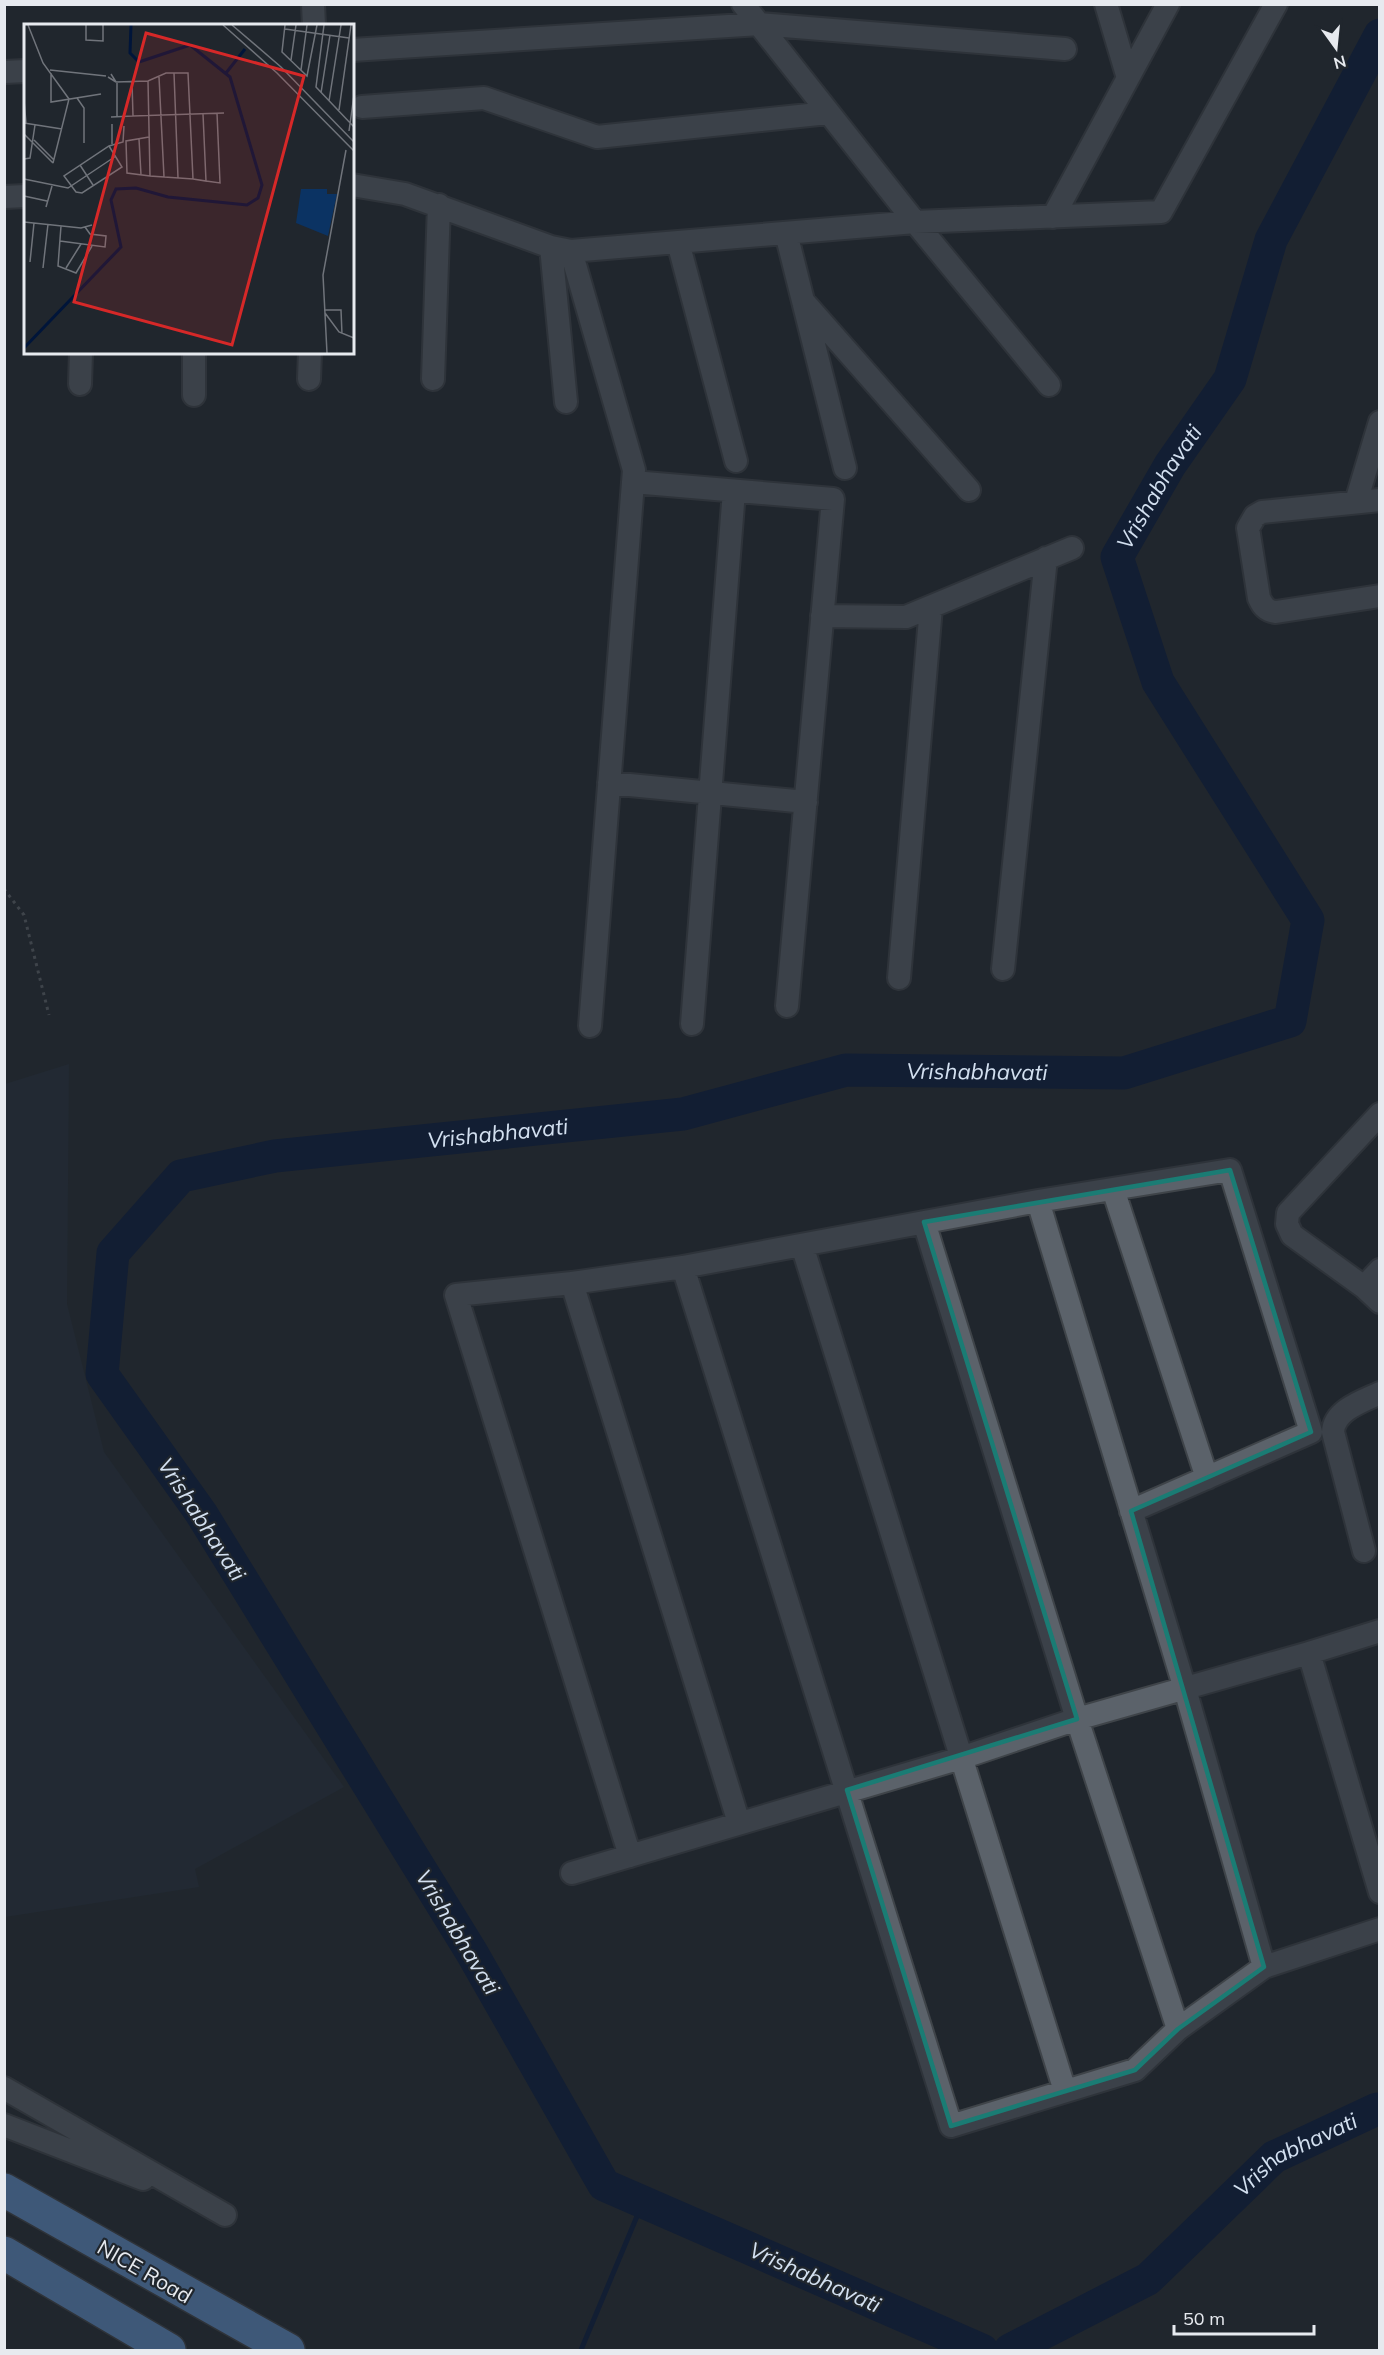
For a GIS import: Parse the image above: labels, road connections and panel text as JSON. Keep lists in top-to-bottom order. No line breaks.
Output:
{"streets":{"highway":["NICE Road"]},"water":["Vrishabhavati"],"scale_bar":"50 m","north":"bottom"}
